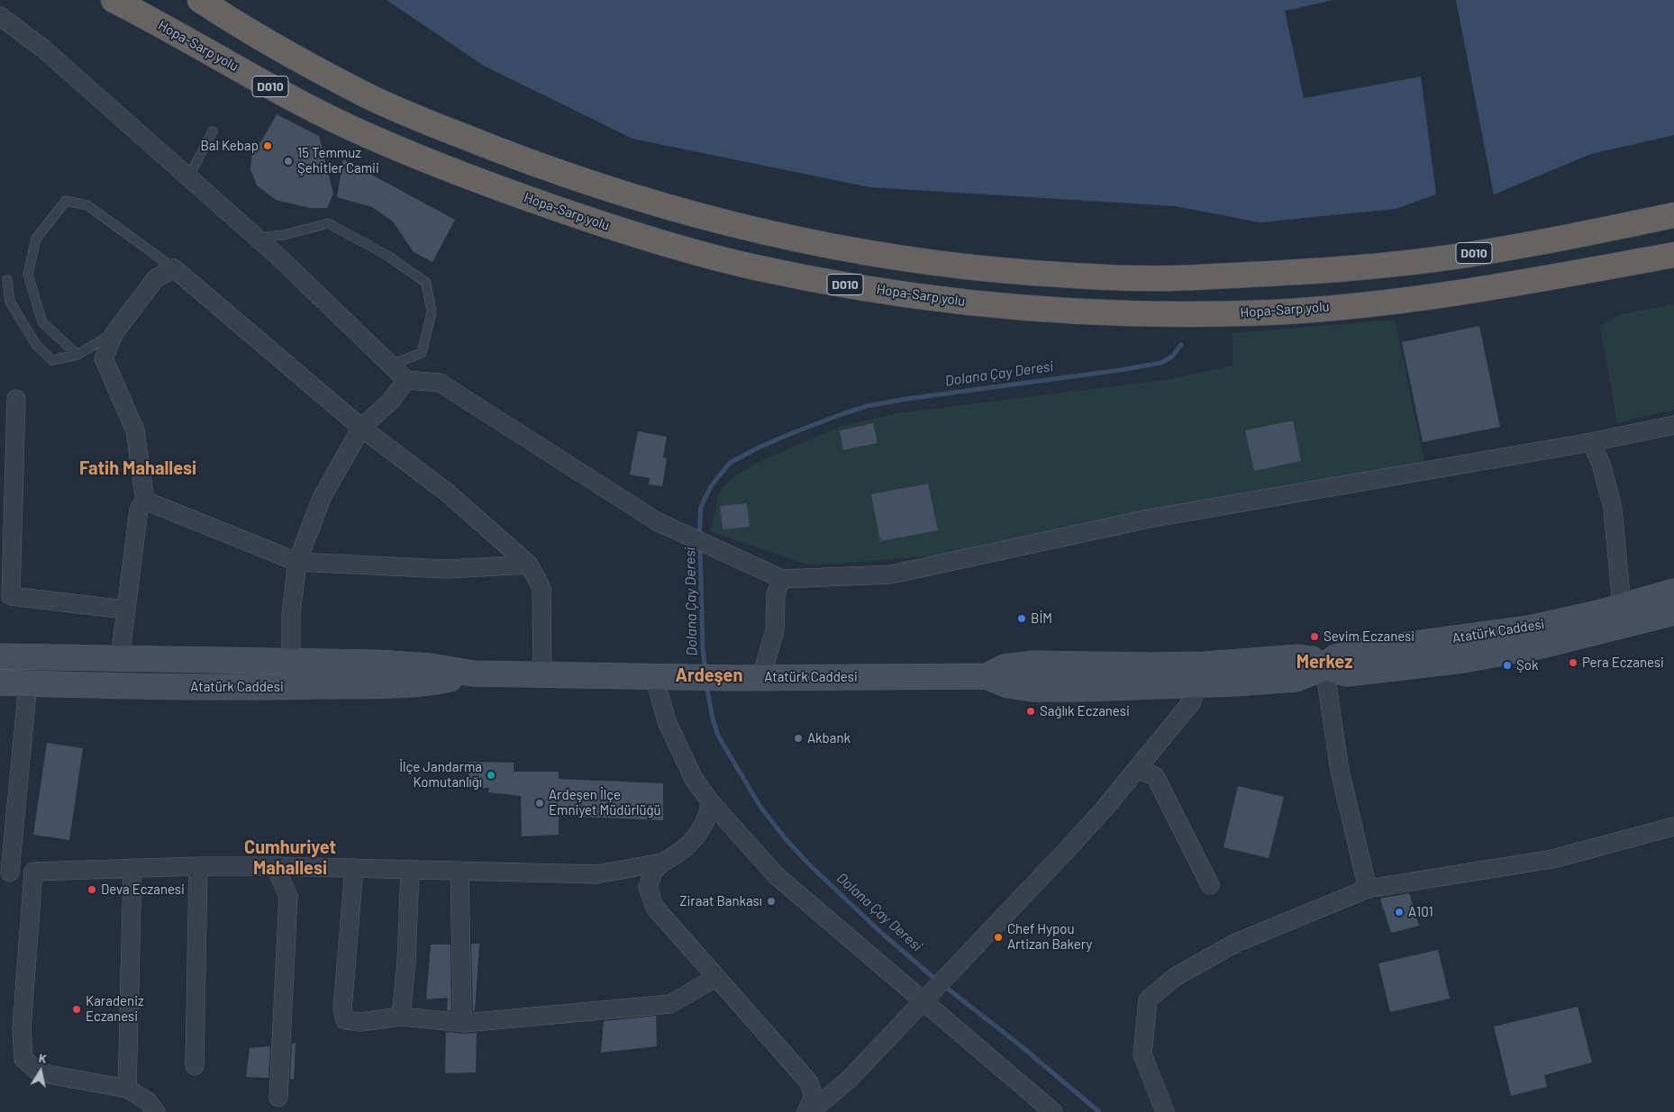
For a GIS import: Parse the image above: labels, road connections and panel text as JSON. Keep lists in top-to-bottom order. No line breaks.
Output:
{"streets":{"highway":["Hopa-Sarp yolu","D010"],"main road":["Atatürk Caddesi"]},"districts":["Fatih Mahallesi","Merkez","Ardeşen","Cumhuriyet Mahallesi"],"water":["Dolana Çay Deresi"],"places":["Bal Kebap","15 Temmuz Şehitler Camii","BİM","Sevim Eczanesi","Pera Eczanesi","Şok","Sağlık Eczanesi","Akbank","İlçe Jandarma Komutanlığı","Ardeşen İlçe Emniyet Müdürlüğü","Deva Eczanesi","Ziraat Bankası","A101","Chef Hypou Artizan Bakery","Karadeniz Eczanesi"],"north":"top"}
